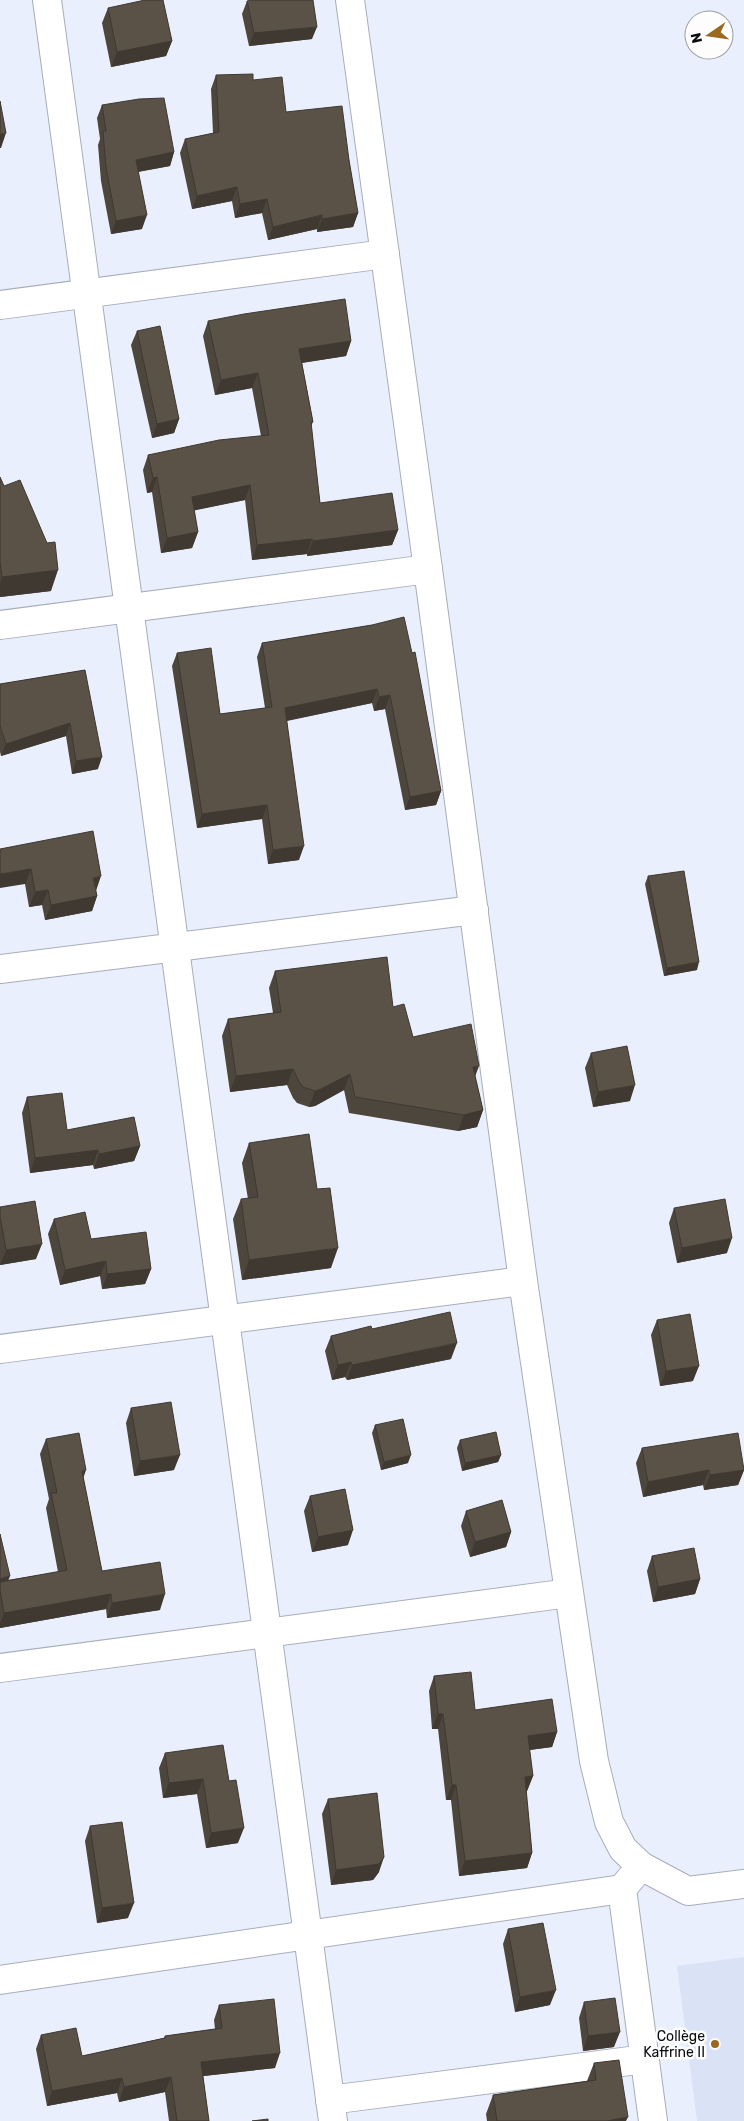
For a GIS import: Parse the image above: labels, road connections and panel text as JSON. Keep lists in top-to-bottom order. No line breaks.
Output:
{"places":["Collège Kaffrine II"],"north":"left"}
